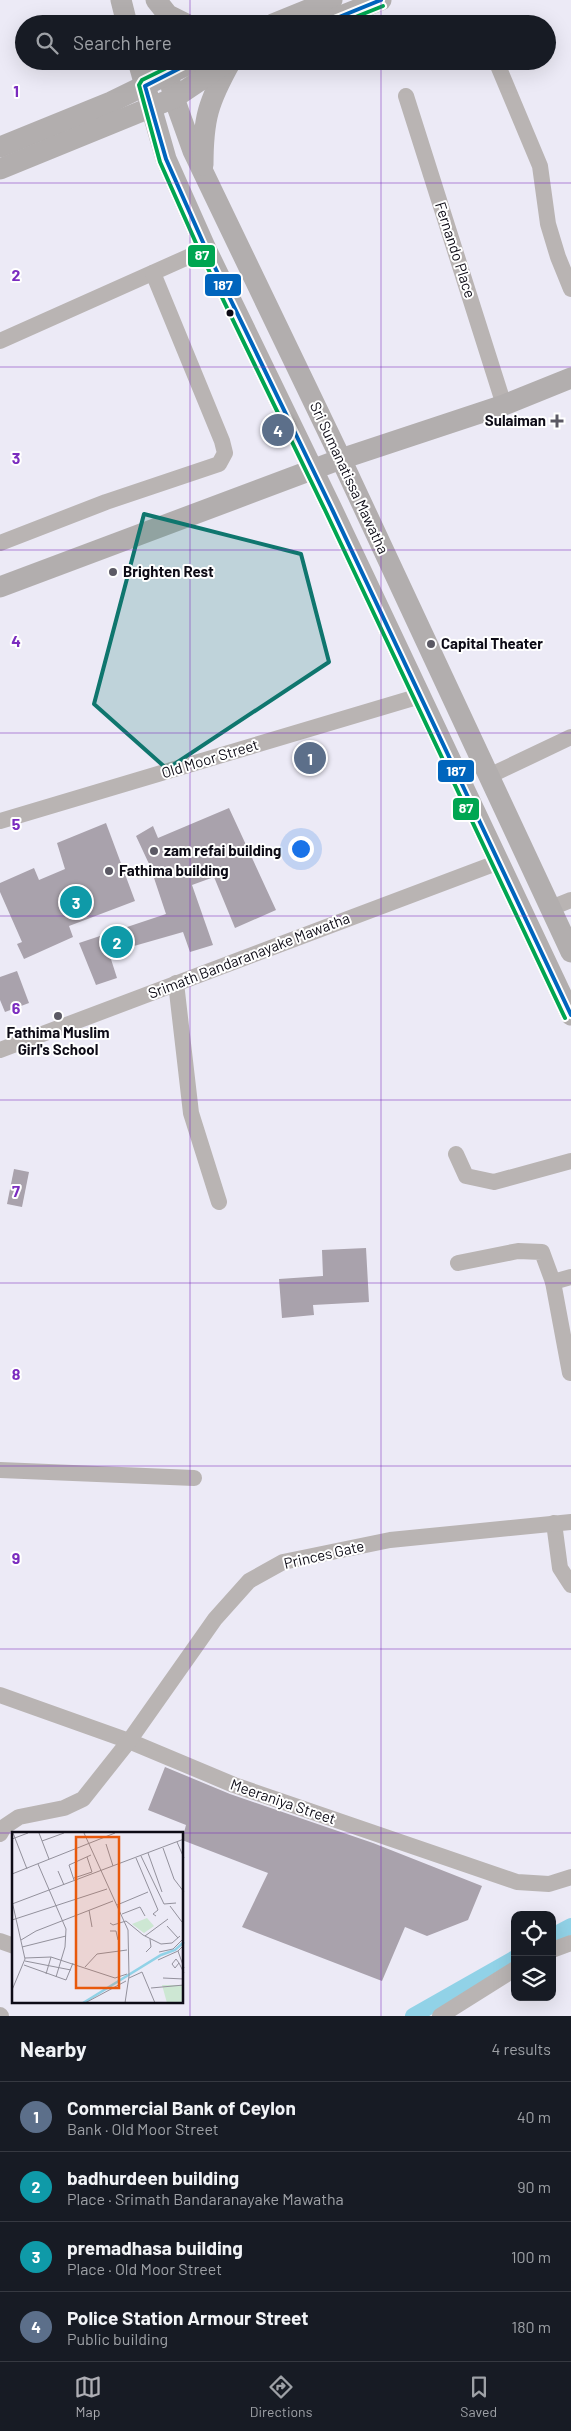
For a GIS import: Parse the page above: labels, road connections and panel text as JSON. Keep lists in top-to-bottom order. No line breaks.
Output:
{"streets":{"main road":["Sri Sumanatissa Mawatha"],"street":["Fernando Place","Old Moor Street","Srimath Bandaranayake Mawatha","Princes Gate","Meeraniya Street"]},"crossings":[["Princes Gate","Meeraniya Street"]],"places":{"health":["Sulaiman"],"other":["Brighten Rest","Capital Theater","zam refai building","Fathima building","Fathima Muslim Girl's School"]},"lines":["transit line 187","transit line 87"],"page":{"search":"Search here","pins":["4","1","3","2"],"heading":["Nearby","4 results"],"list":[{"mark":"1","name":"Commercial Bank of Ceylon","note":"Bank · Old Moor Street","value":"40 m"},{"mark":"2","name":"badhurdeen building","note":"Place · Srimath Bandaranayake Mawatha","value":"90 m"},{"mark":"3","name":"premadhasa building","note":"Place · Old Moor Street","value":"100 m"},{"mark":"4","name":"Police Station Armour Street","note":"Public building","value":"180 m"}],"nav":["Map","Directions","Saved"]},"grid":{"rows":["1","2","3","4","5","6","7","8","9"]}}
